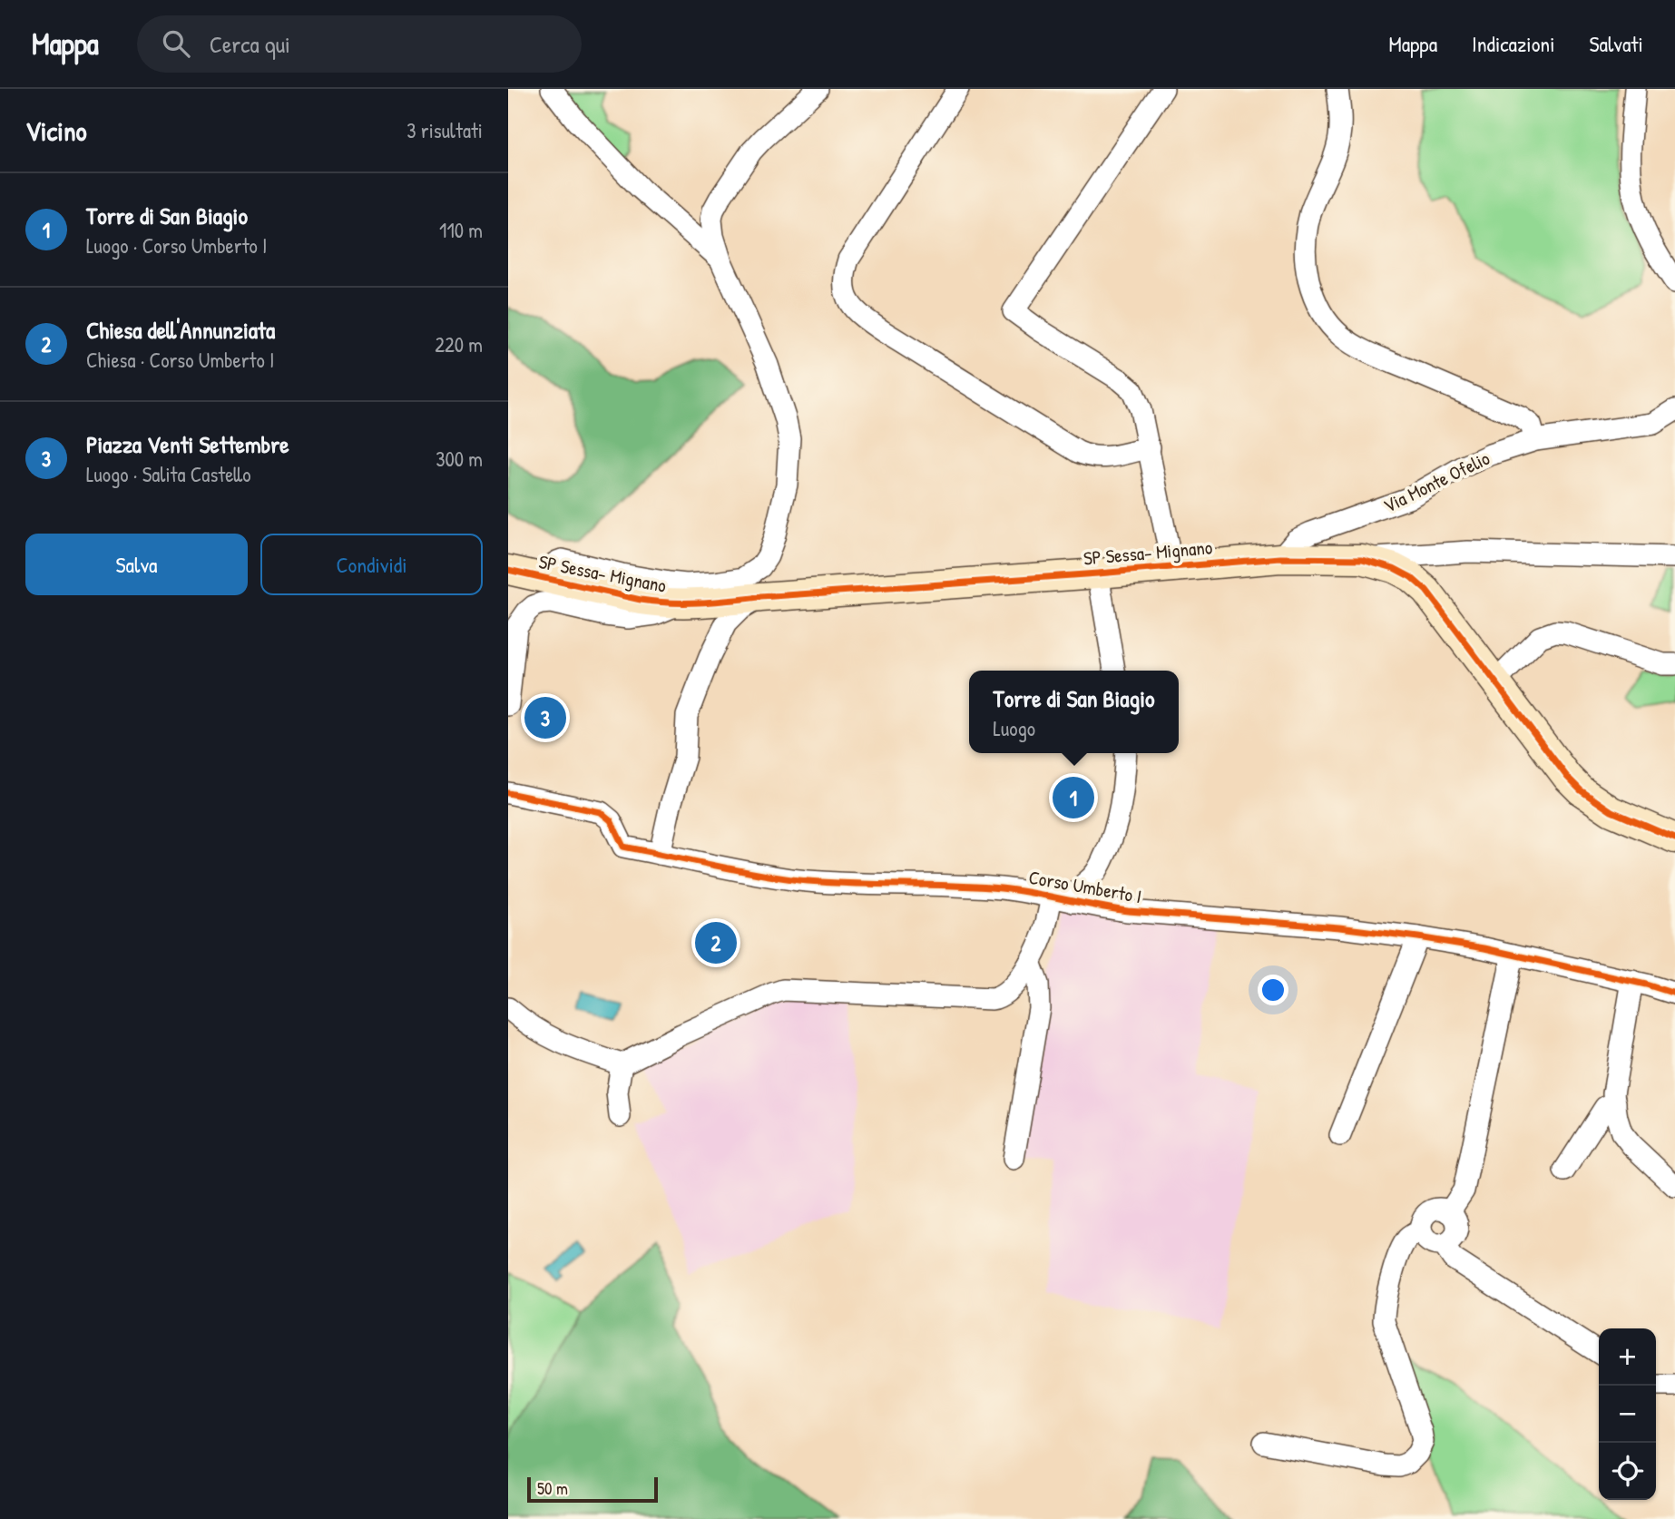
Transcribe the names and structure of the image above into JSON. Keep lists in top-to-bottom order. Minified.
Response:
{"streets":{"street":["Via Monte Ofelio","SP Sessa- Mignano","Corso Umberto I"]},"crossings":[["Via Monte Ofelio","SP Sessa- Mignano"]],"scale_bar":"50 m","page":{"header":"Mappa","search":"Cerca qui","nav":["Mappa","Indicazioni","Salvati"],"heading":["Vicino","3 risultati"],"list":[{"mark":"1","name":"Torre di San Biagio","note":"Luogo · Corso Umberto I","value":"110 m"},{"mark":"2","name":"Chiesa dell'Annunziata","note":"Chiesa · Corso Umberto I","value":"220 m"},{"mark":"3","name":"Piazza Venti Settembre","note":"Luogo · Salita Castello","value":"300 m"}],"buttons":["Salva","Condividi"],"popup":["Torre di San Biagio","Luogo"],"pins":["3","1","2"],"map_buttons":["+","−"],"scale":"50 m"}}
